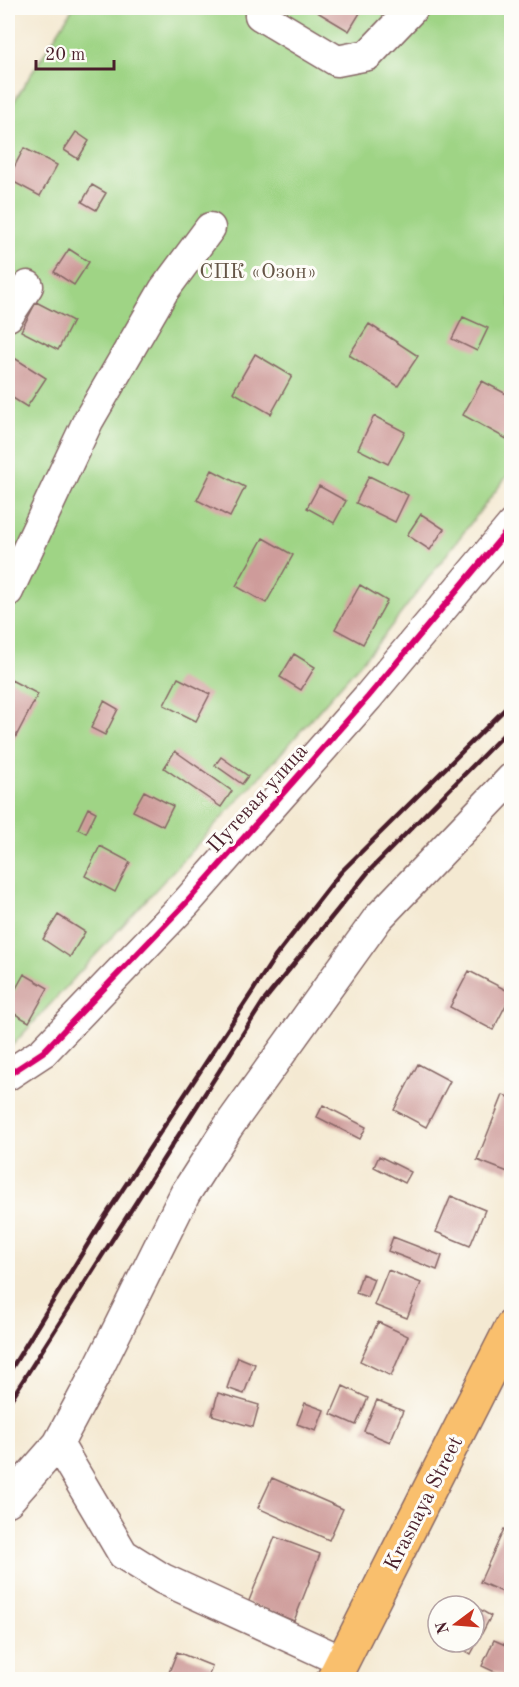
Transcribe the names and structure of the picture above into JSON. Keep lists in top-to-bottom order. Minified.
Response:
{"streets":{"main road":["Krasnaya Street"],"street":["Путевая улица"]},"parks":["СПК «Озон»"],"scale_bar":"20 m","north":"left"}
